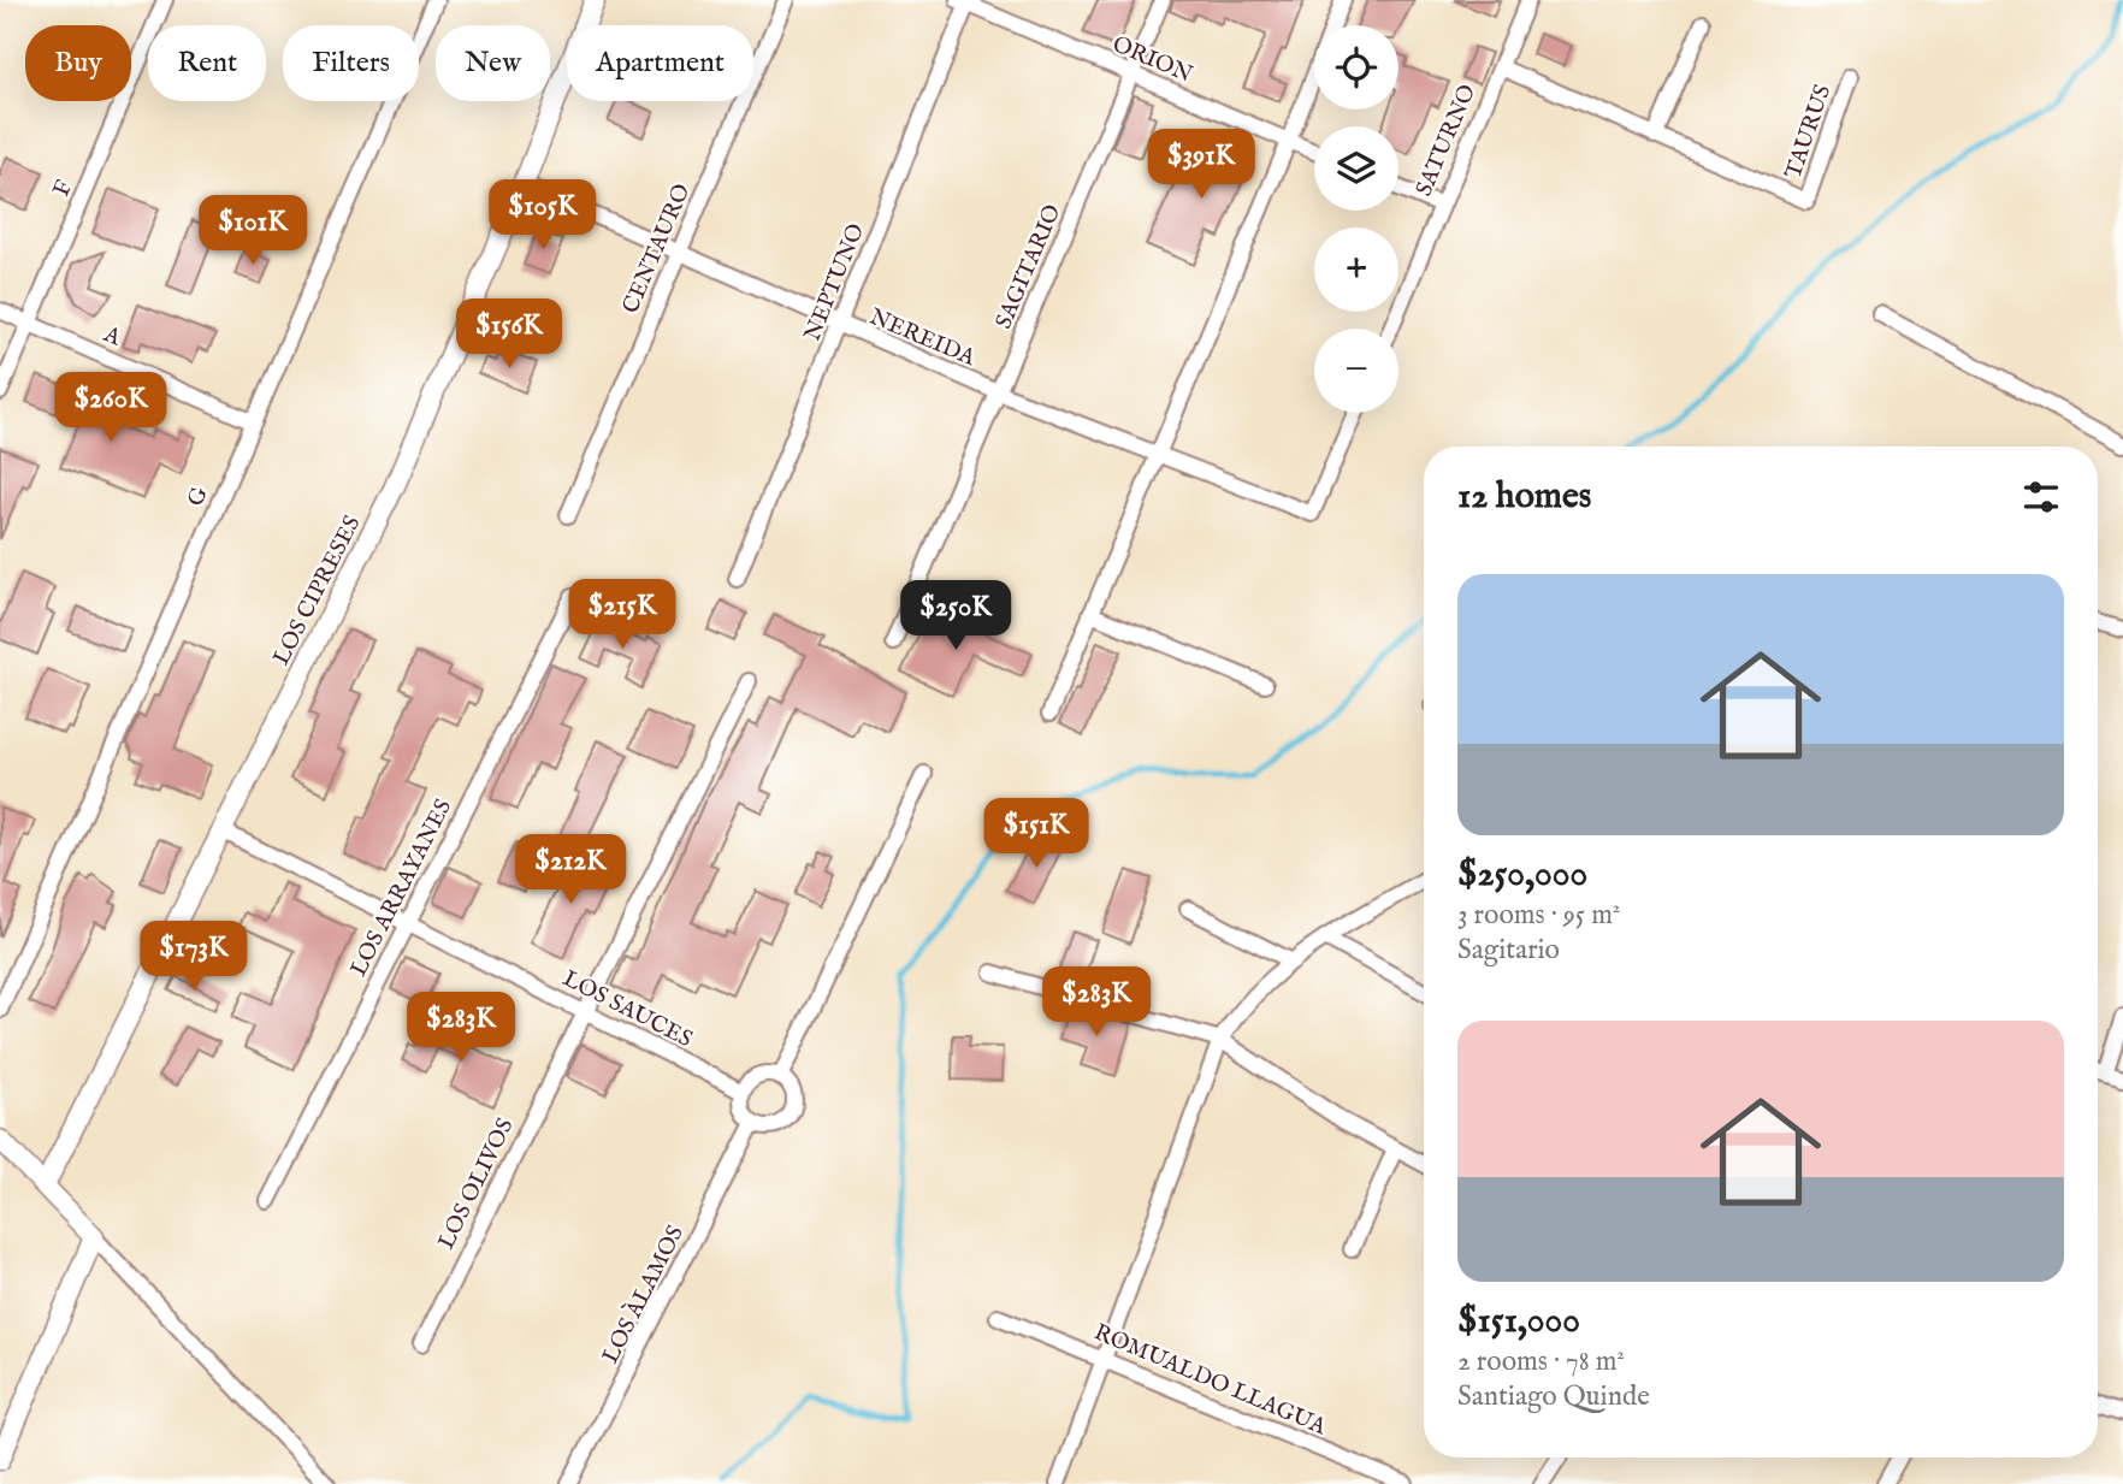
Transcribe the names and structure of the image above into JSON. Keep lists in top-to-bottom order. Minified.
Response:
{"streets":{"street":["ORION","TAURUS","SATURNO","F","CENTAURO","SAGITARIO","NEPTUNO","A","NEREIDA","G","LOS CIPRESES","LOS ARRAYANES","LOS SAUCES","LOS OLIVOS","LOS ÀLAMOS","ROMUALDO LLAGUA"]},"crossings":[["ORION","SAGITARIO"],["ORION","NEPTUNO"],["F","A"],["CENTAURO","NEREIDA"],["SAGITARIO","NEREIDA"],["NEPTUNO","NEREIDA"],["A","G"],["NEREIDA","LOS CIPRESES"],["LOS CIPRESES","LOS SAUCES"],["LOS ARRAYANES","LOS SAUCES"],["LOS SAUCES","LOS OLIVOS"],["LOS SAUCES","LOS ÀLAMOS"]],"page":{"map_buttons":["+","−"],"chip":["Buy","Rent","Filters","New","Apartment"],"price":["$391K","$105K","$101K","$156K","$260K","$215K","$250K","$151K","$212K","$173K","$283K","$283K"],"heading":"12 homes","list":[{"name":"$250,000","note":"3 rooms · 95 m² · Sagitario"},{"name":"$151,000","note":"2 rooms · 78 m² · Santiago Quinde"}]}}
